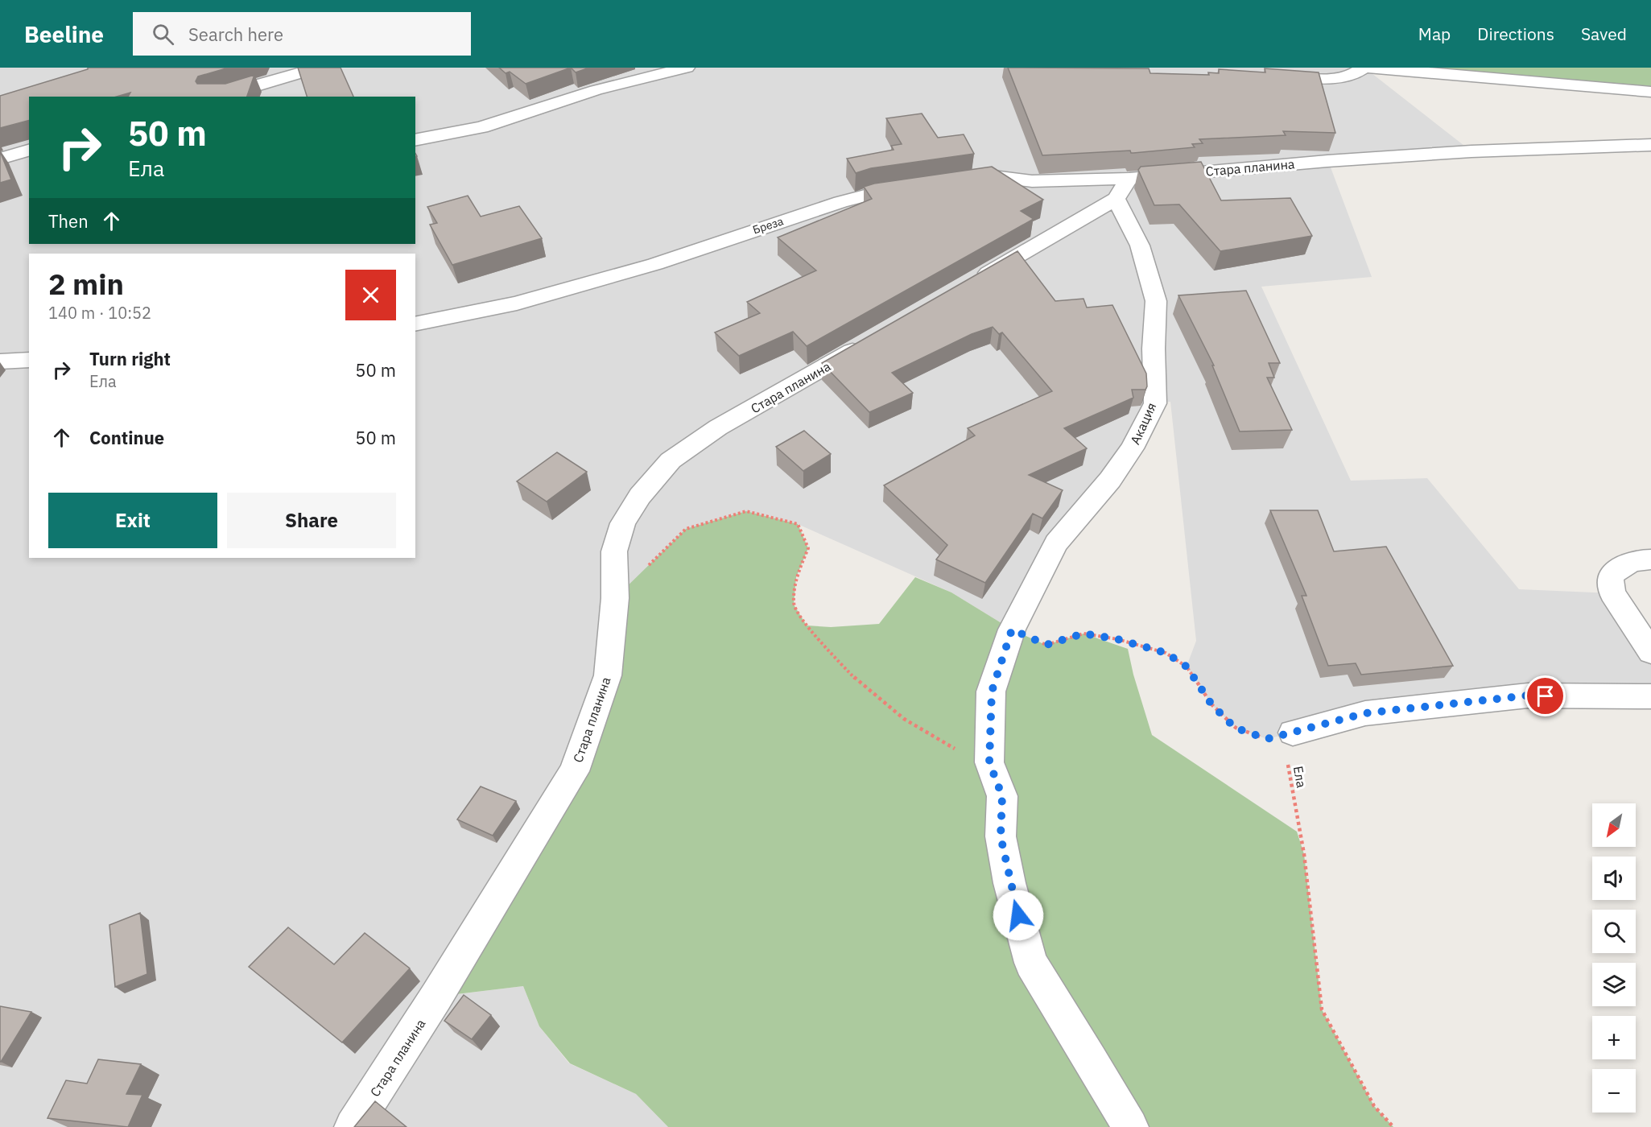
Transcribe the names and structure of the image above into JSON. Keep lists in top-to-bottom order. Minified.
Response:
{"streets":{"street":["Стара планина","Бреза","Акация"],"path":["Ела"]},"north":"bottom left","page":{"header":"Beeline","search":"Search here","nav":["Map","Directions","Saved"],"turn":["50 m","Ела"],"then":"Then","heading":["2 min","140 m · 10:52"],"list":[{"name":"Turn right","note":"Ела","value":"50 m"},{"name":"Continue","value":"50 m"}],"buttons":["Exit","Share"],"map_buttons":["+","−"]}}
